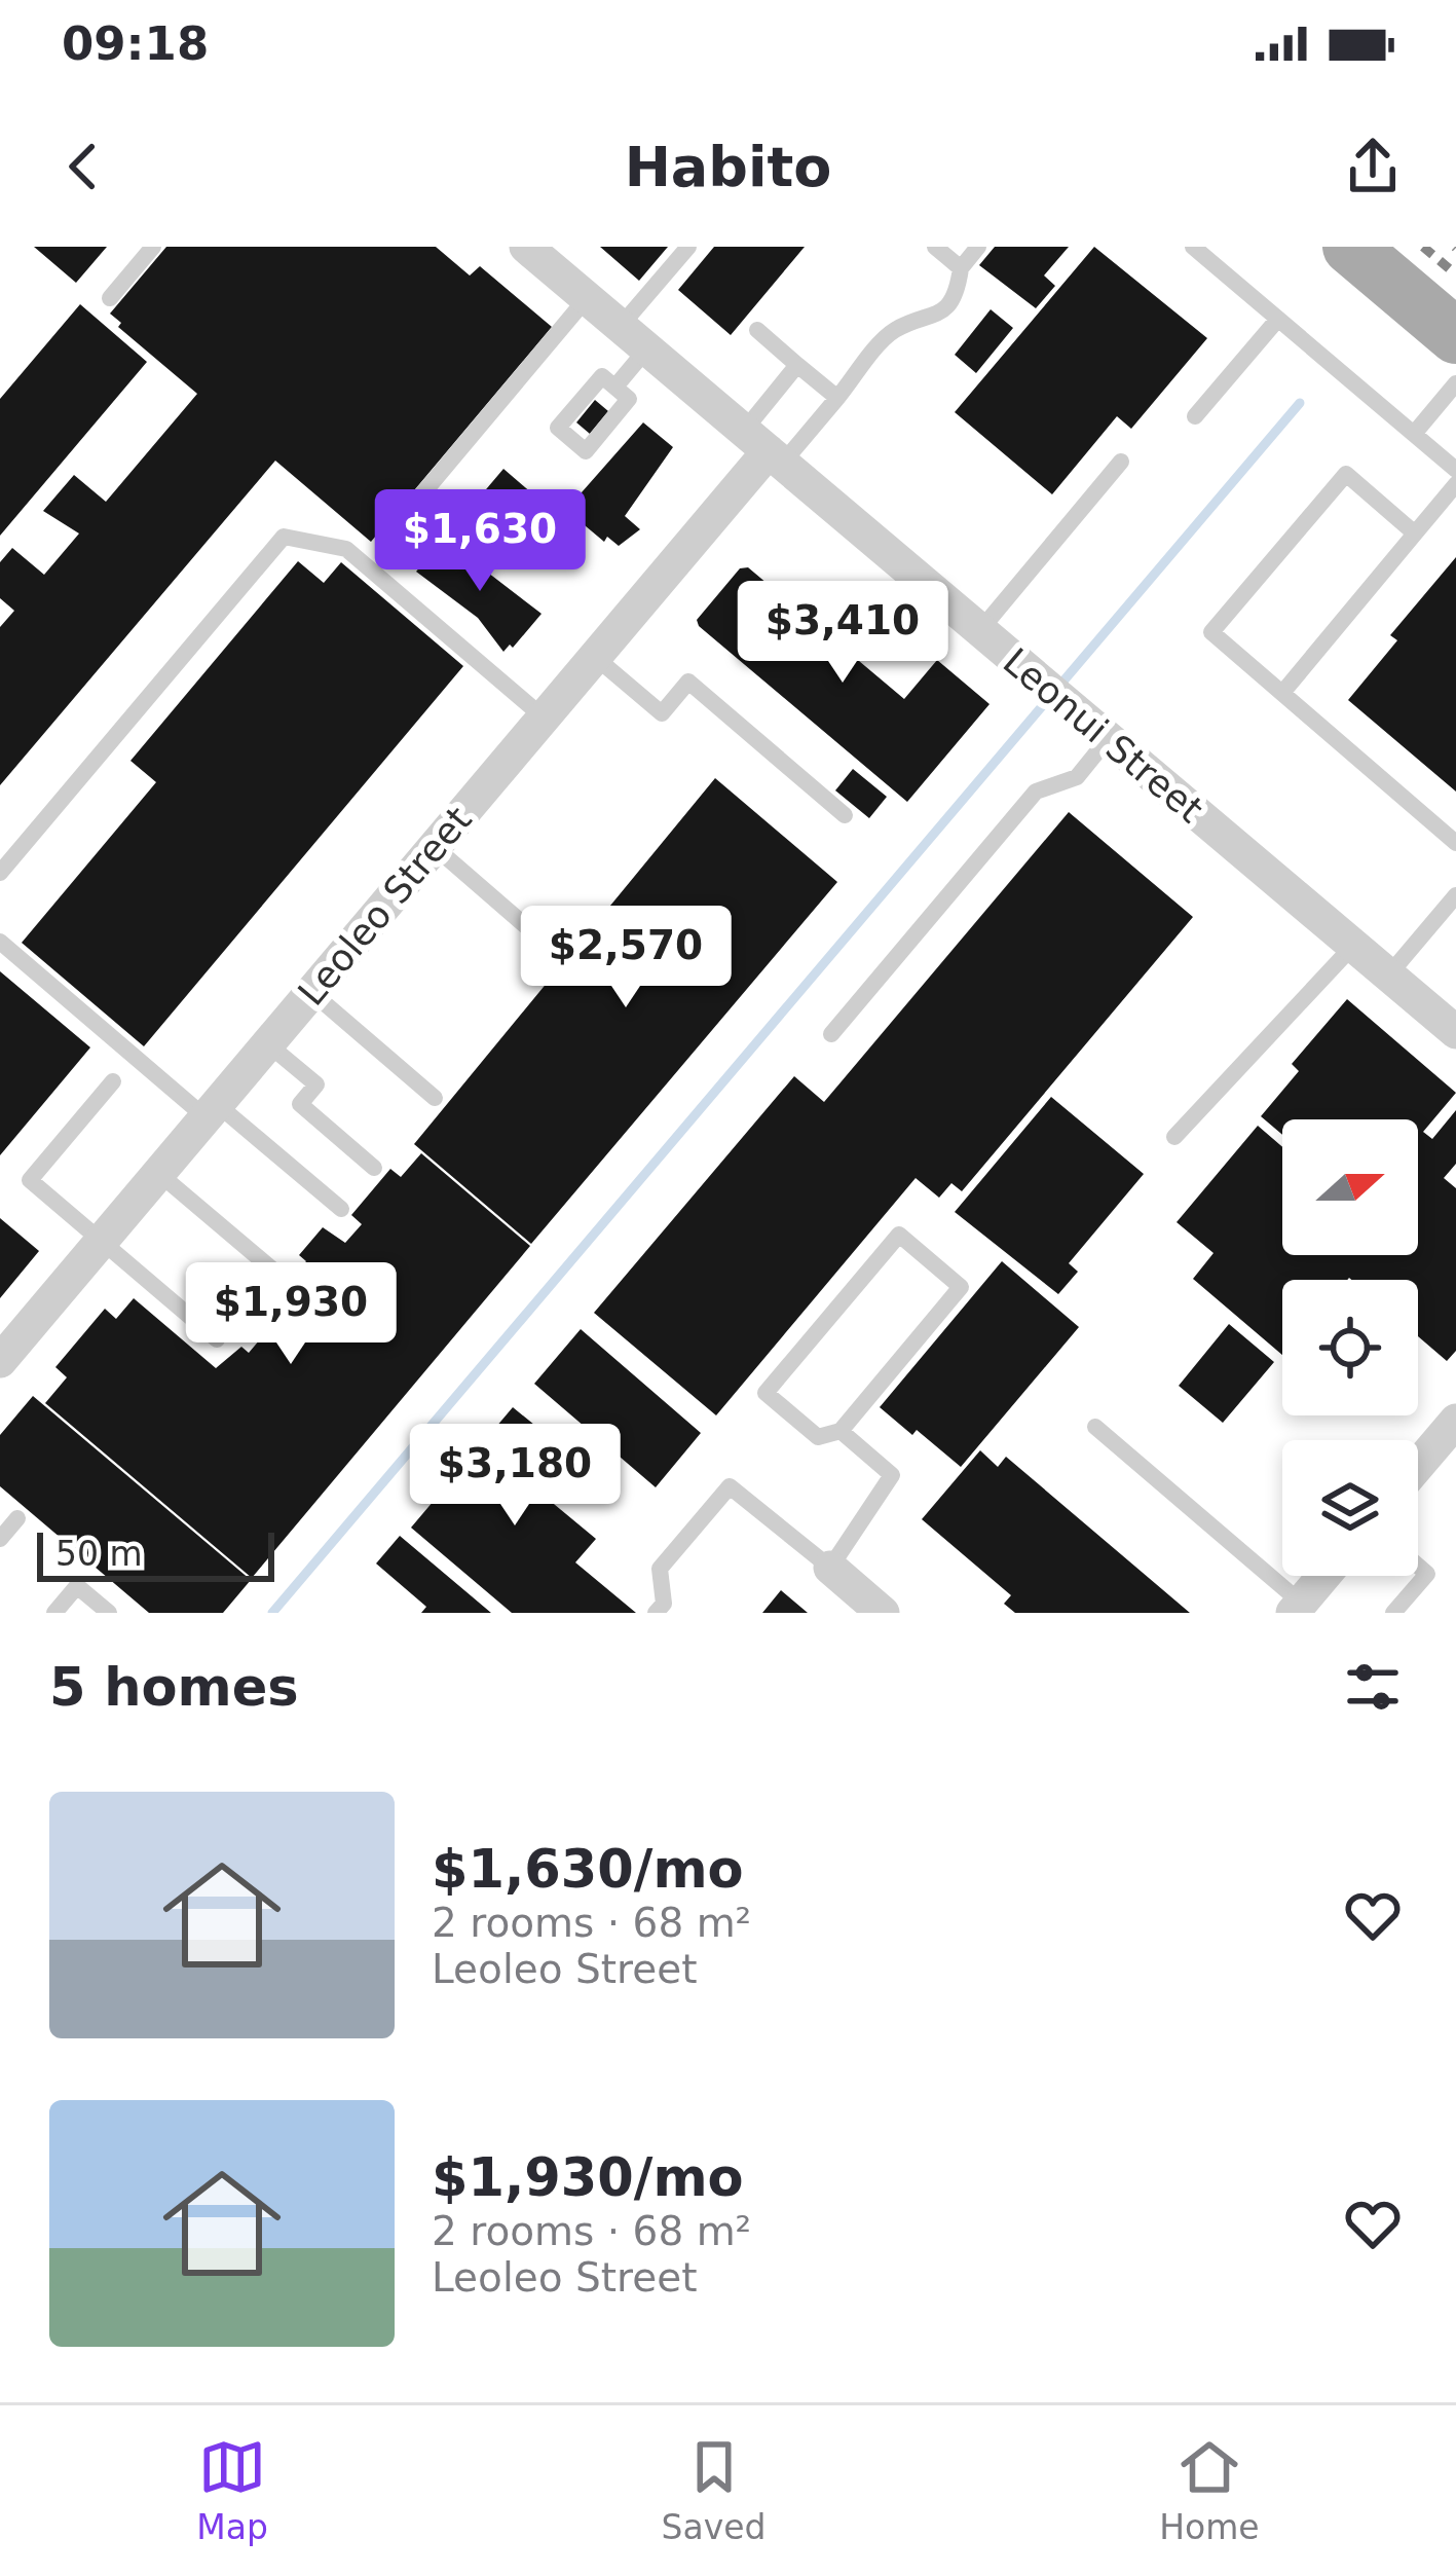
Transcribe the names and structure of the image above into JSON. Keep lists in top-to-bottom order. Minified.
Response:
{"streets":{"street":["Leonui Street","Leoleo Street"]},"crossings":[["Leonui Street","Leoleo Street"]],"scale_bar":"50 m","north":"right","page":{"status":"09:18","header":"Habito","price":["$1,630","$3,410","$2,570","$1,930","$3,180"],"scale":"50 m","heading":"5 homes","list":[{"name":"$1,630/mo","note":"2 rooms · 68 m² · Leoleo Street"},{"name":"$1,930/mo","note":"2 rooms · 68 m² · Leoleo Street"}],"tabs":["Map","Saved","Home"]}}
